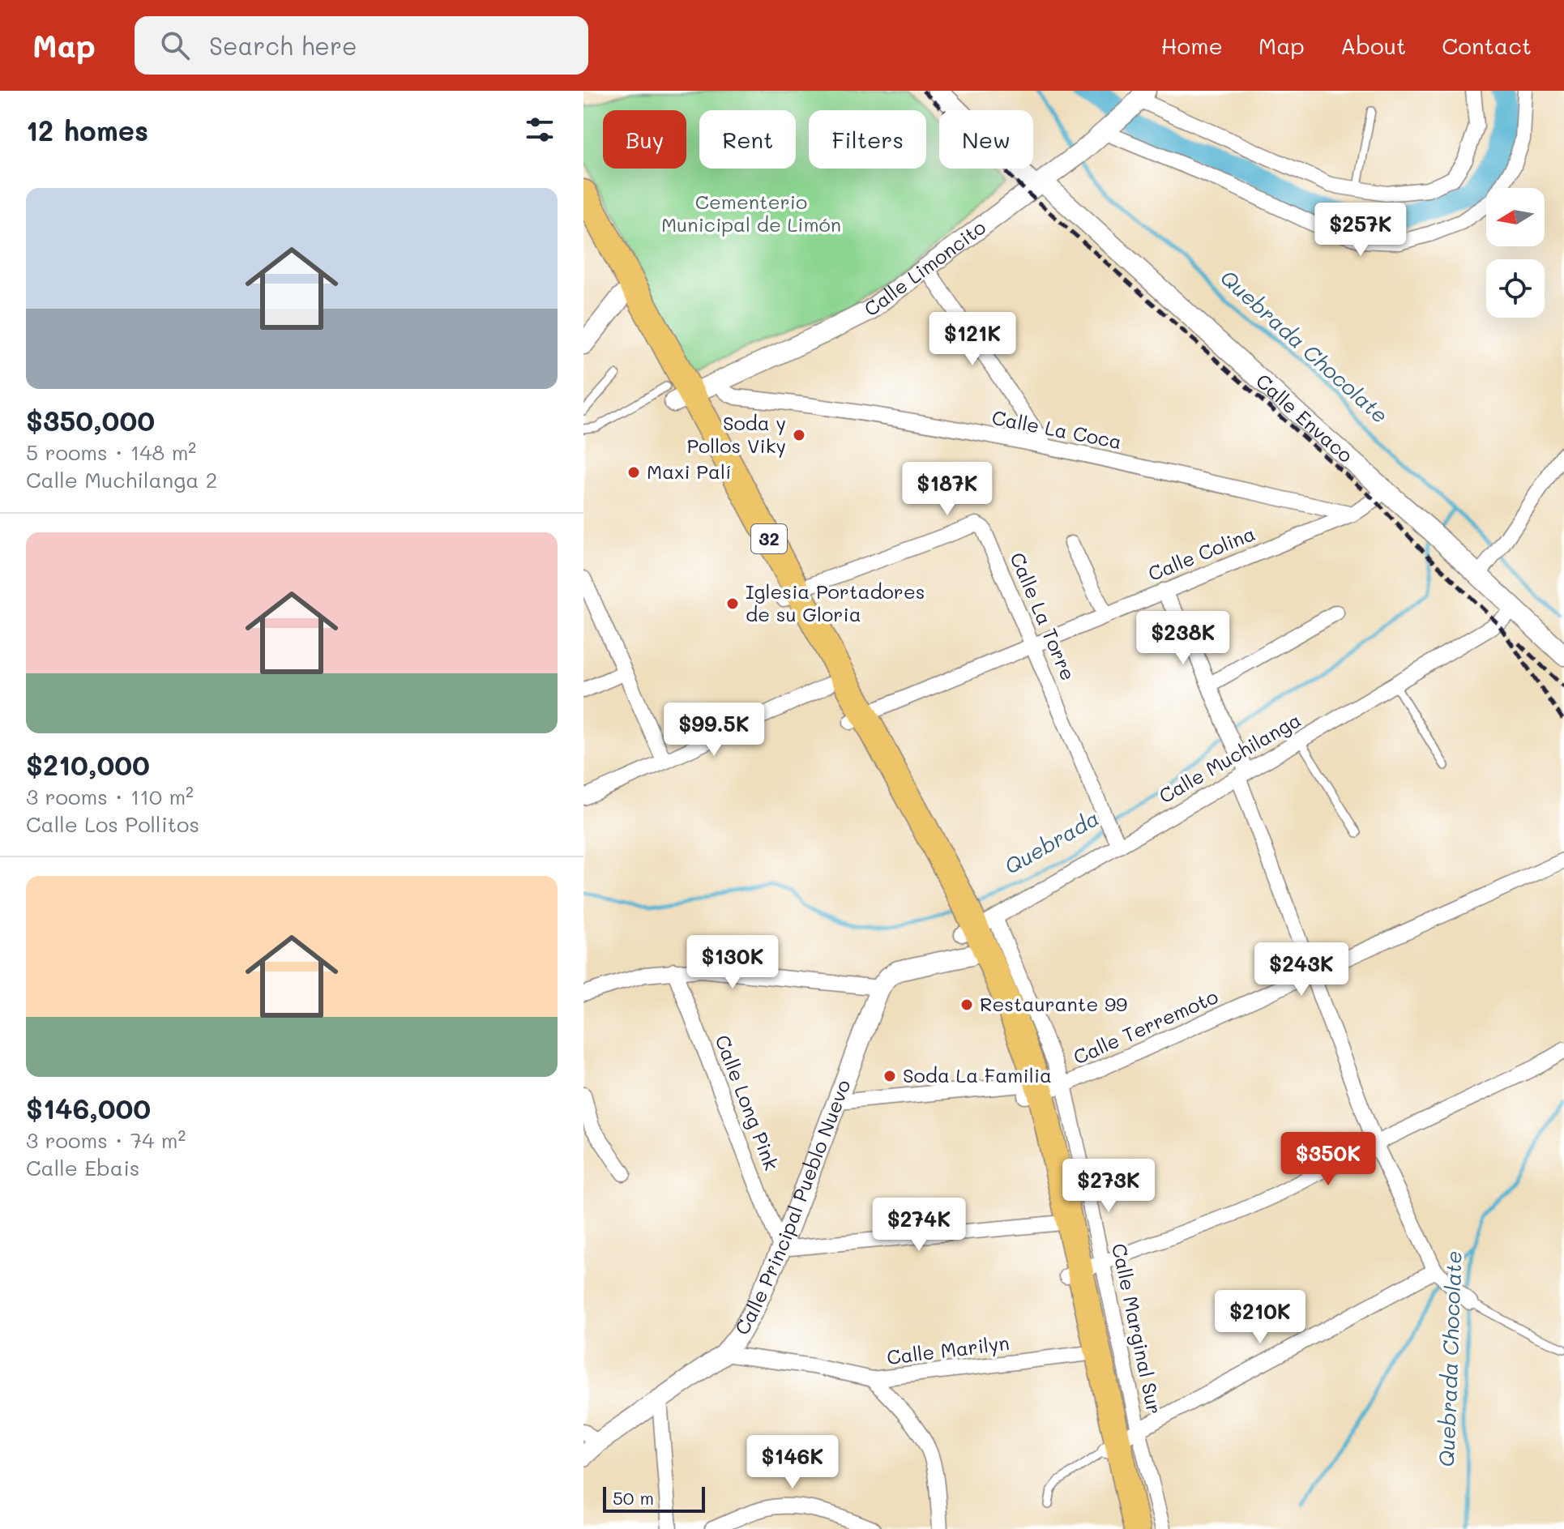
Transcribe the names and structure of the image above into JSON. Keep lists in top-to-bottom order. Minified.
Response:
{"streets":{"highway":["32"],"street":["Calle Limoncito","Calle Envaco","Calle La Coca","Calle Colina","Calle La Torre","Calle Muchilanga","Calle Terremoto","Calle Long Pink","Calle Principal Pueblo Nuevo","Calle Marginal Sur","Calle Marilyn"]},"crossings":[["Calle Limoncito","Calle Envaco"],["Calle Limoncito","Calle La Coca"],["Calle Limoncito","32"],["Calle Envaco","Calle Muchilanga"],["Calle La Coca","Calle Colina"],["32","Calle Colina"],["32","Calle La Torre"],["32","Calle Muchilanga"],["32","Calle Terremoto"],["32","Calle Marginal Sur"],["32","Calle Marilyn"],["Calle Colina","Calle La Torre"],["Calle La Torre","Calle Muchilanga"],["Calle Terremoto","Calle Principal Pueblo Nuevo"],["Calle Long Pink","Calle Principal Pueblo Nuevo"]],"water":["Quebrada Chocolate","Quebrada"],"parks":["Cementerio Municipal de Limón"],"places":["Soda y Pollos Viky","Maxi Palí","Iglesia Portadores de su Gloria","Restaurante 99","Soda La Familia"],"scale_bar":"50 m","north":"left","page":{"header":"Map","search":"Search here","nav":["Home","Map","About","Contact"],"heading":"12 homes","chip":["Buy","Rent","Filters","New"],"list":[{"name":"$350,000","note":"5 rooms · 148 m² · Calle Muchilanga 2"},{"name":"$210,000","note":"3 rooms · 110 m² · Calle Los Pollitos"},{"name":"$146,000","note":"3 rooms · 74 m² · Calle Ebais"}],"price":["$257K","$121K","$187K","$238K","$99.5K","$130K","$243K","$350K","$273K","$274K","$210K","$146K"],"scale":"50 m"}}
